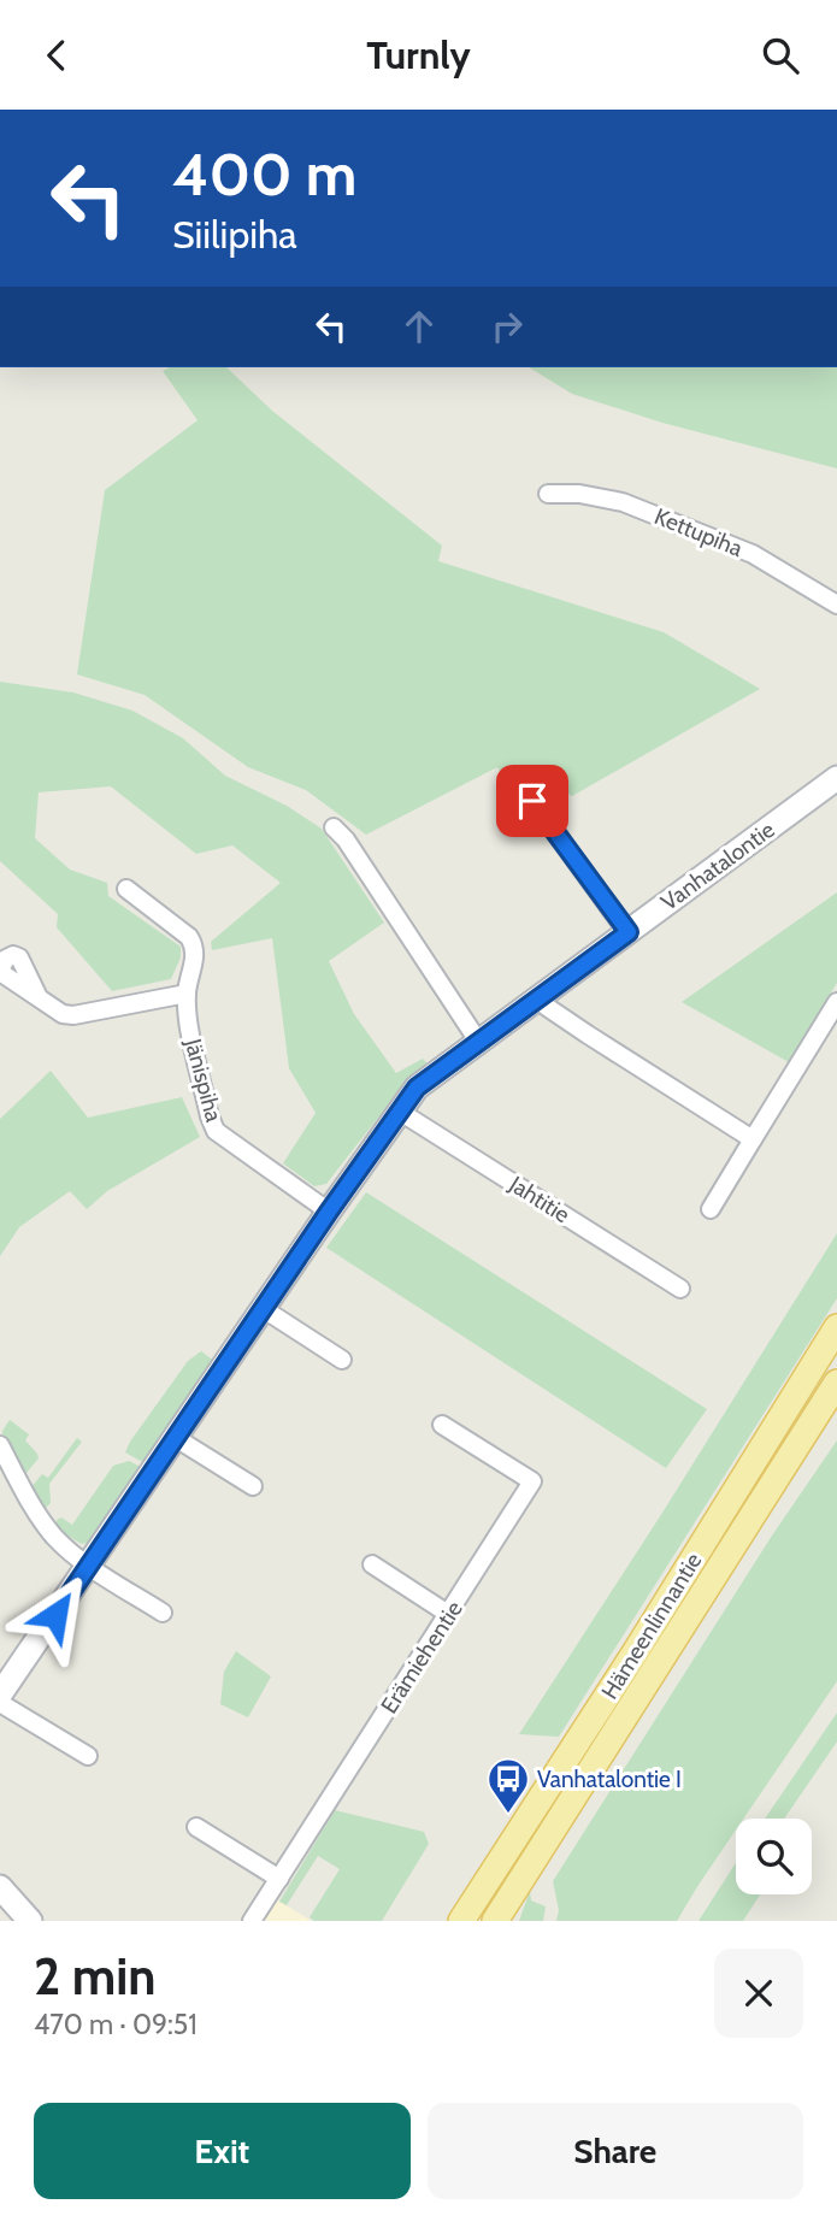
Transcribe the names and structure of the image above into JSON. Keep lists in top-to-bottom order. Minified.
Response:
{"streets":{"main road":["Hämeenlinnantie"],"street":["Kettupiha","Vanhatalontie","Jänispiha","Jahtitie","Erämiehentie"]},"crossings":[["Vanhatalontie","Jänispiha"],["Vanhatalontie","Jahtitie"]],"places":{"bus stop":["Vanhatalontie I"]},"page":{"header":"Turnly","turn":["400 m","Siilipiha"],"heading":["2 min","470 m · 09:51"],"buttons":["Exit","Share"]}}
